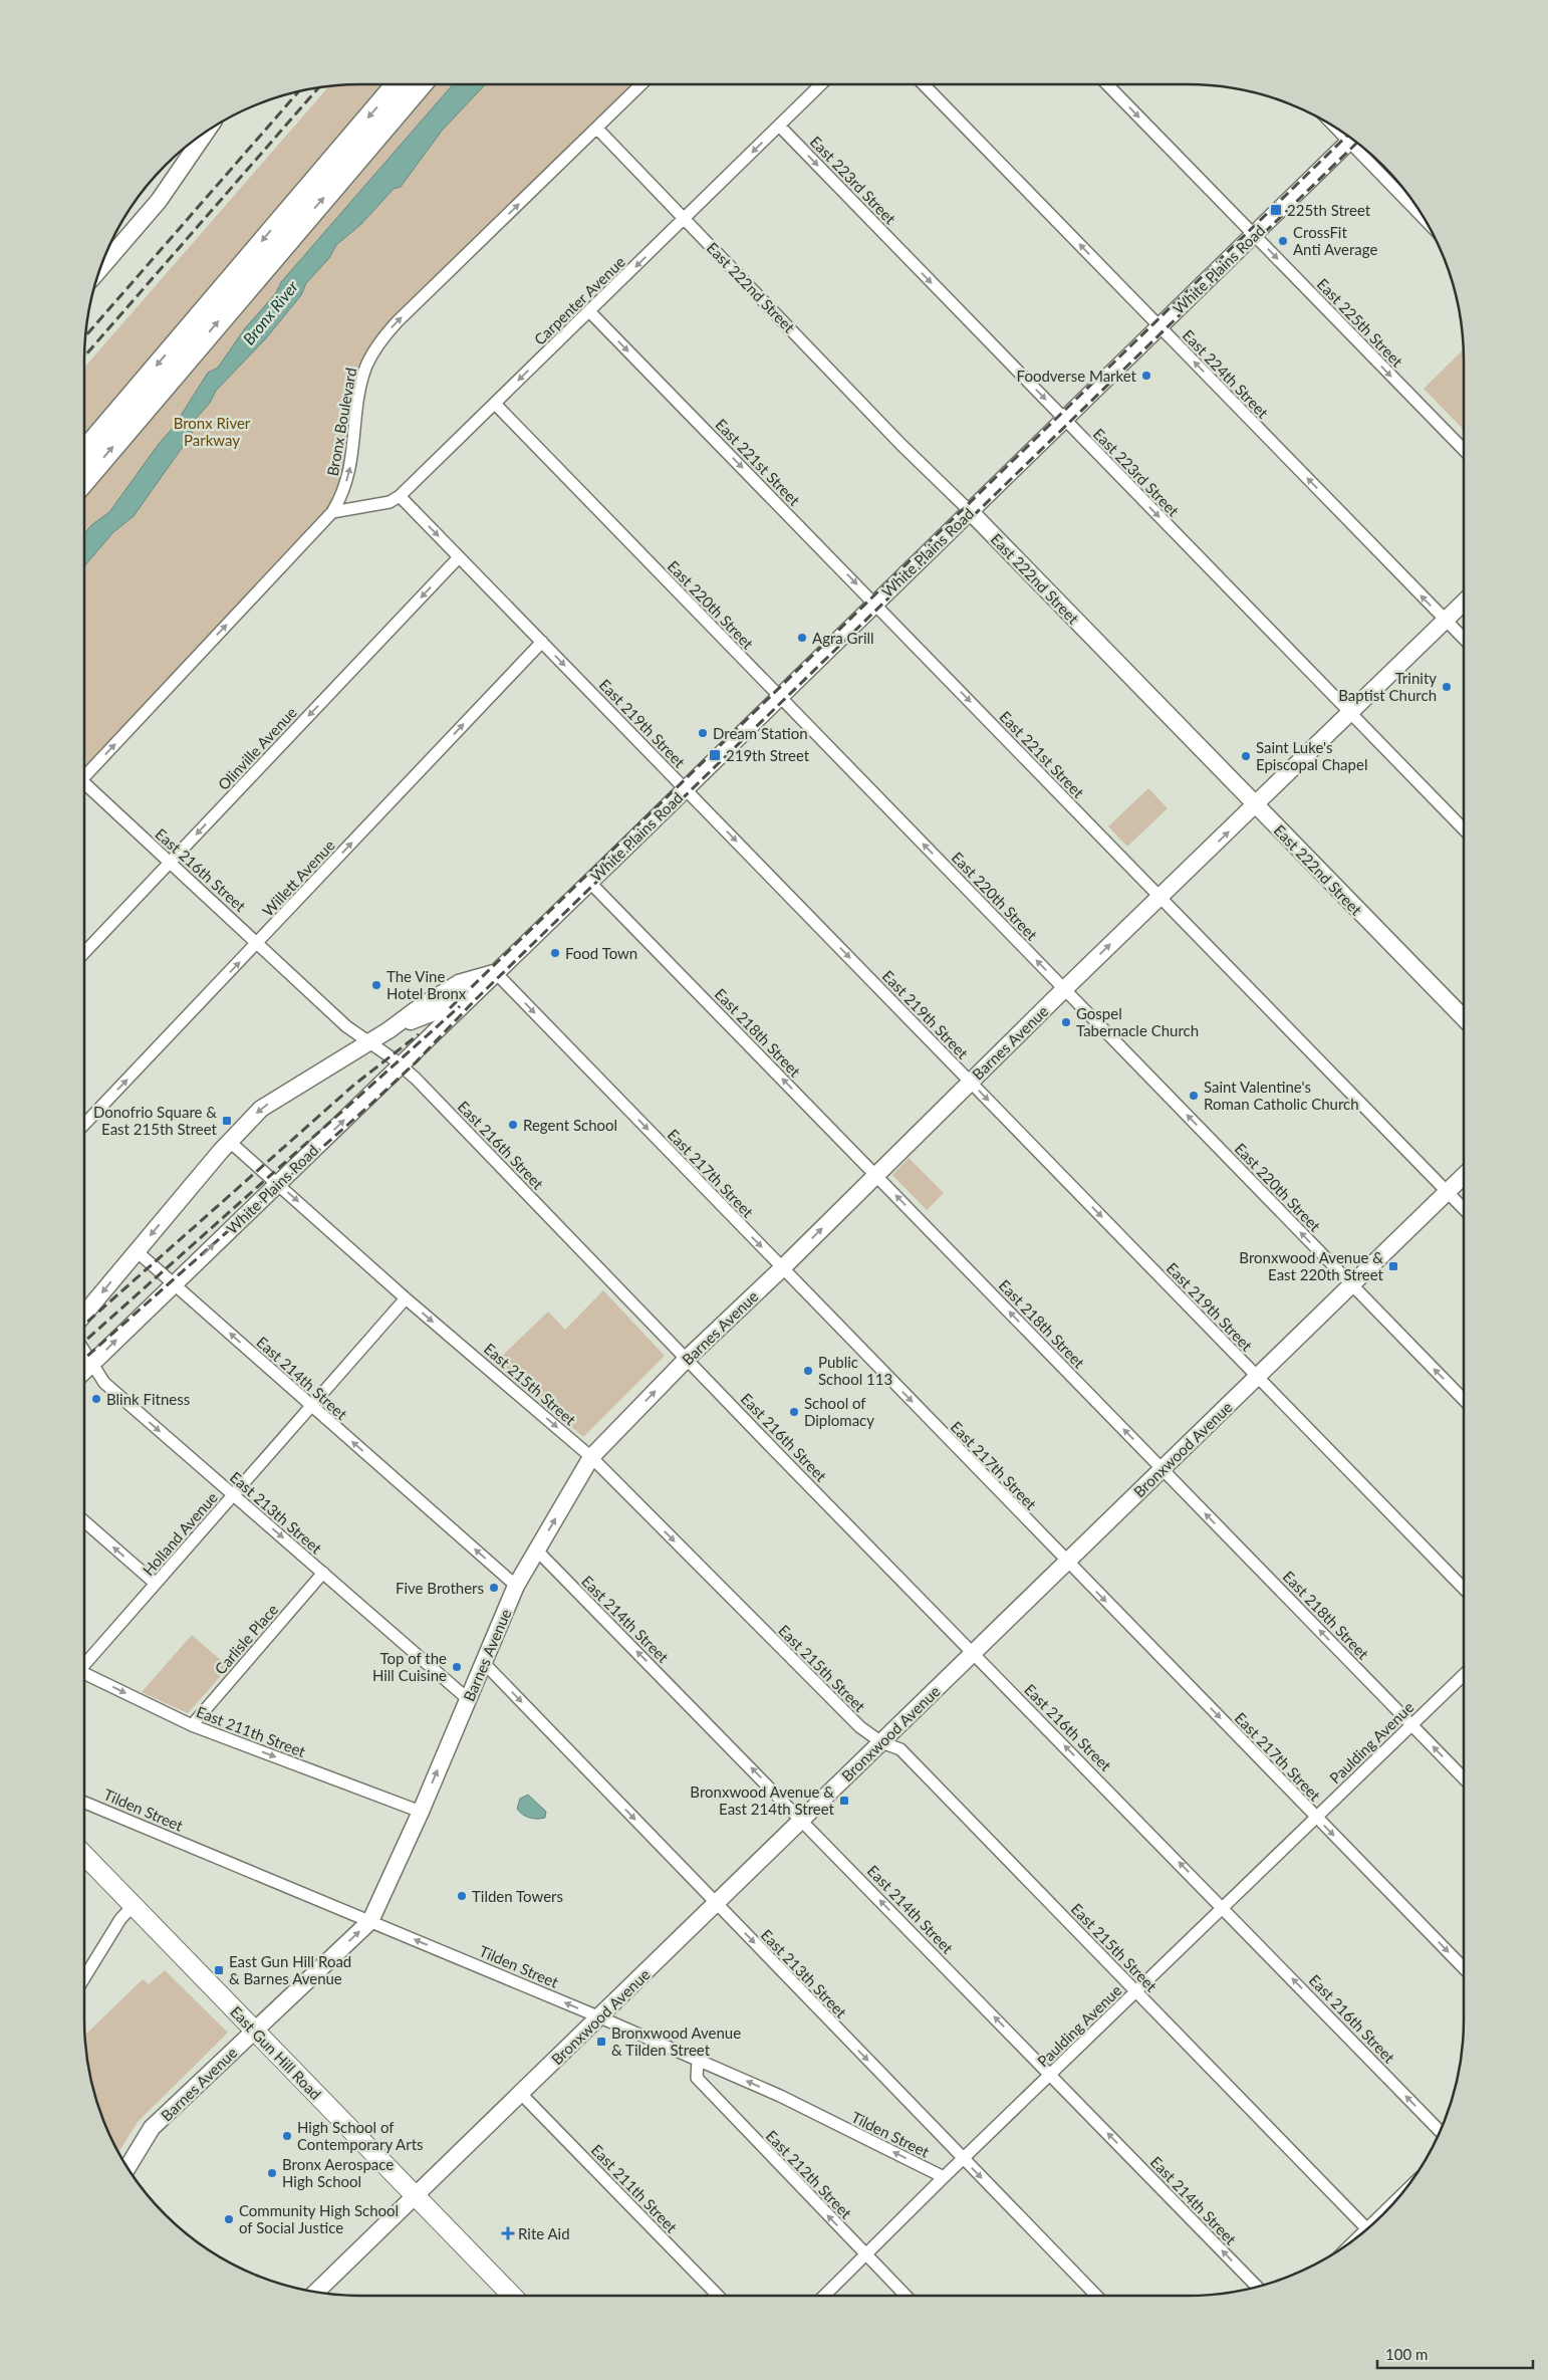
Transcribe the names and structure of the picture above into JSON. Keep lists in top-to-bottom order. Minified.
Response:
{"streets":{"main road":["East Gun Hill Road"],"street":["East 223rd Street","White Plains Road","East 222nd Street","Carpenter Avenue","East 225th Street","East 224th Street","Bronx Boulevard","East 221st Street","East 220th Street","East 219th Street","Olinville Avenue","East 216th Street","Willett Avenue","East 218th Street","Barnes Avenue","East 217th Street","East 214th Street","East 215th Street","Bronxwood Avenue","East 213th Street","Holland Avenue","Carlisle Place","East 211th Street","Paulding Avenue","Tilden Street","East 212th Street"]},"crossings":[["East 223rd Street","White Plains Road"],["East 223rd Street","Carpenter Avenue"],["East 223rd Street","Barnes Avenue"],["White Plains Road","East 222nd Street"],["White Plains Road","East 225th Street"],["White Plains Road","East 224th Street"],["White Plains Road","East 221st Street"],["White Plains Road","East 220th Street"],["White Plains Road","East 219th Street"],["White Plains Road","East 216th Street"],["White Plains Road","East 218th Street"],["White Plains Road","East 217th Street"],["White Plains Road","East 214th Street"],["White Plains Road","East 215th Street"],["White Plains Road","East 213th Street"],["East 222nd Street","Carpenter Avenue"],["East 222nd Street","Bronx Boulevard"],["East 222nd Street","Barnes Avenue"],["Carpenter Avenue","Bronx Boulevard"],["Carpenter Avenue","East 221st Street"],["Carpenter Avenue","East 220th Street"],["Carpenter Avenue","East 219th Street"],["East 224th Street","Barnes Avenue"],["East 221st Street","Barnes Avenue"],["East 221st Street","Bronxwood Avenue"],["East 220th Street","Barnes Avenue"],["East 220th Street","Bronxwood Avenue"],["East 219th Street","Olinville Avenue"],["East 219th Street","Willett Avenue"],["East 219th Street","Barnes Avenue"],["East 219th Street","Bronxwood Avenue"],["Olinville Avenue","East 216th Street"],["East 216th Street","Willett Avenue"],["East 216th Street","Barnes Avenue"],["East 216th Street","Bronxwood Avenue"],["East 216th Street","Paulding Avenue"],["East 218th Street","Barnes Avenue"],["East 218th Street","Bronxwood Avenue"],["East 218th Street","Paulding Avenue"],["Barnes Avenue","East 217th Street"],["Barnes Avenue","East 214th Street"],["Barnes Avenue","East 215th Street"],["Barnes Avenue","East 213th Street"],["Barnes Avenue","East 211th Street"],["Barnes Avenue","Tilden Street"],["Barnes Avenue","East Gun Hill Road"],["East 217th Street","Bronxwood Avenue"],["East 217th Street","Paulding Avenue"],["East 214th Street","Bronxwood Avenue"],["East 214th Street","Holland Avenue"],["East 214th Street","Paulding Avenue"],["East 215th Street","Bronxwood Avenue"],["East 215th Street","Holland Avenue"],["East 215th Street","Paulding Avenue"],["Bronxwood Avenue","East 213th Street"],["Bronxwood Avenue","East 211th Street"],["Bronxwood Avenue","Tilden Street"],["Bronxwood Avenue","East Gun Hill Road"],["East 213th Street","Holland Avenue"],["East 213th Street","Carlisle Place"],["East 213th Street","Paulding Avenue"],["Carlisle Place","East 211th Street"],["Paulding Avenue","Tilden Street"],["Paulding Avenue","East 212th Street"],["Tilden Street","East 212th Street"]],"one_way":["East 223rd Street","Carpenter Avenue","East 225th Street","East 224th Street","Bronx Boulevard","East 221st Street","East 220th Street","East 219th Street","Olinville Avenue","East 216th Street","Willett Avenue","East 218th Street","Barnes Avenue","East 217th Street","East 214th Street","East 215th Street","East 213th Street","East 211th Street","Tilden Street","East 212th Street"],"water":["Bronx River"],"parks":["Bronx River Parkway"],"places":{"transit":["225th Street","219th Street","Donofrio Square & East 215th Street","Bronxwood Avenue & East 220th Street","Bronxwood Avenue & East 214th Street","East Gun Hill Road & Barnes Avenue","Bronxwood Avenue & Tilden Street"],"other":["CrossFit Anti Average","Foodverse Market","Agra Grill","Trinity Baptist Church","Dream Station","Saint Luke's Episcopal Chapel","Food Town","The Vine Hotel Bronx","Gospel Tabernacle Church","Saint Valentine's Roman Catholic Church","Regent School","Public School 113","Blink Fitness","School of Diplomacy","Five Brothers","Top of the Hill Cuisine","Tilden Towers","High School of Contemporary Arts","Bronx Aerospace High School","Community High School of Social Justice"],"health":["Rite Aid"]},"scale_bar":"100 m"}
